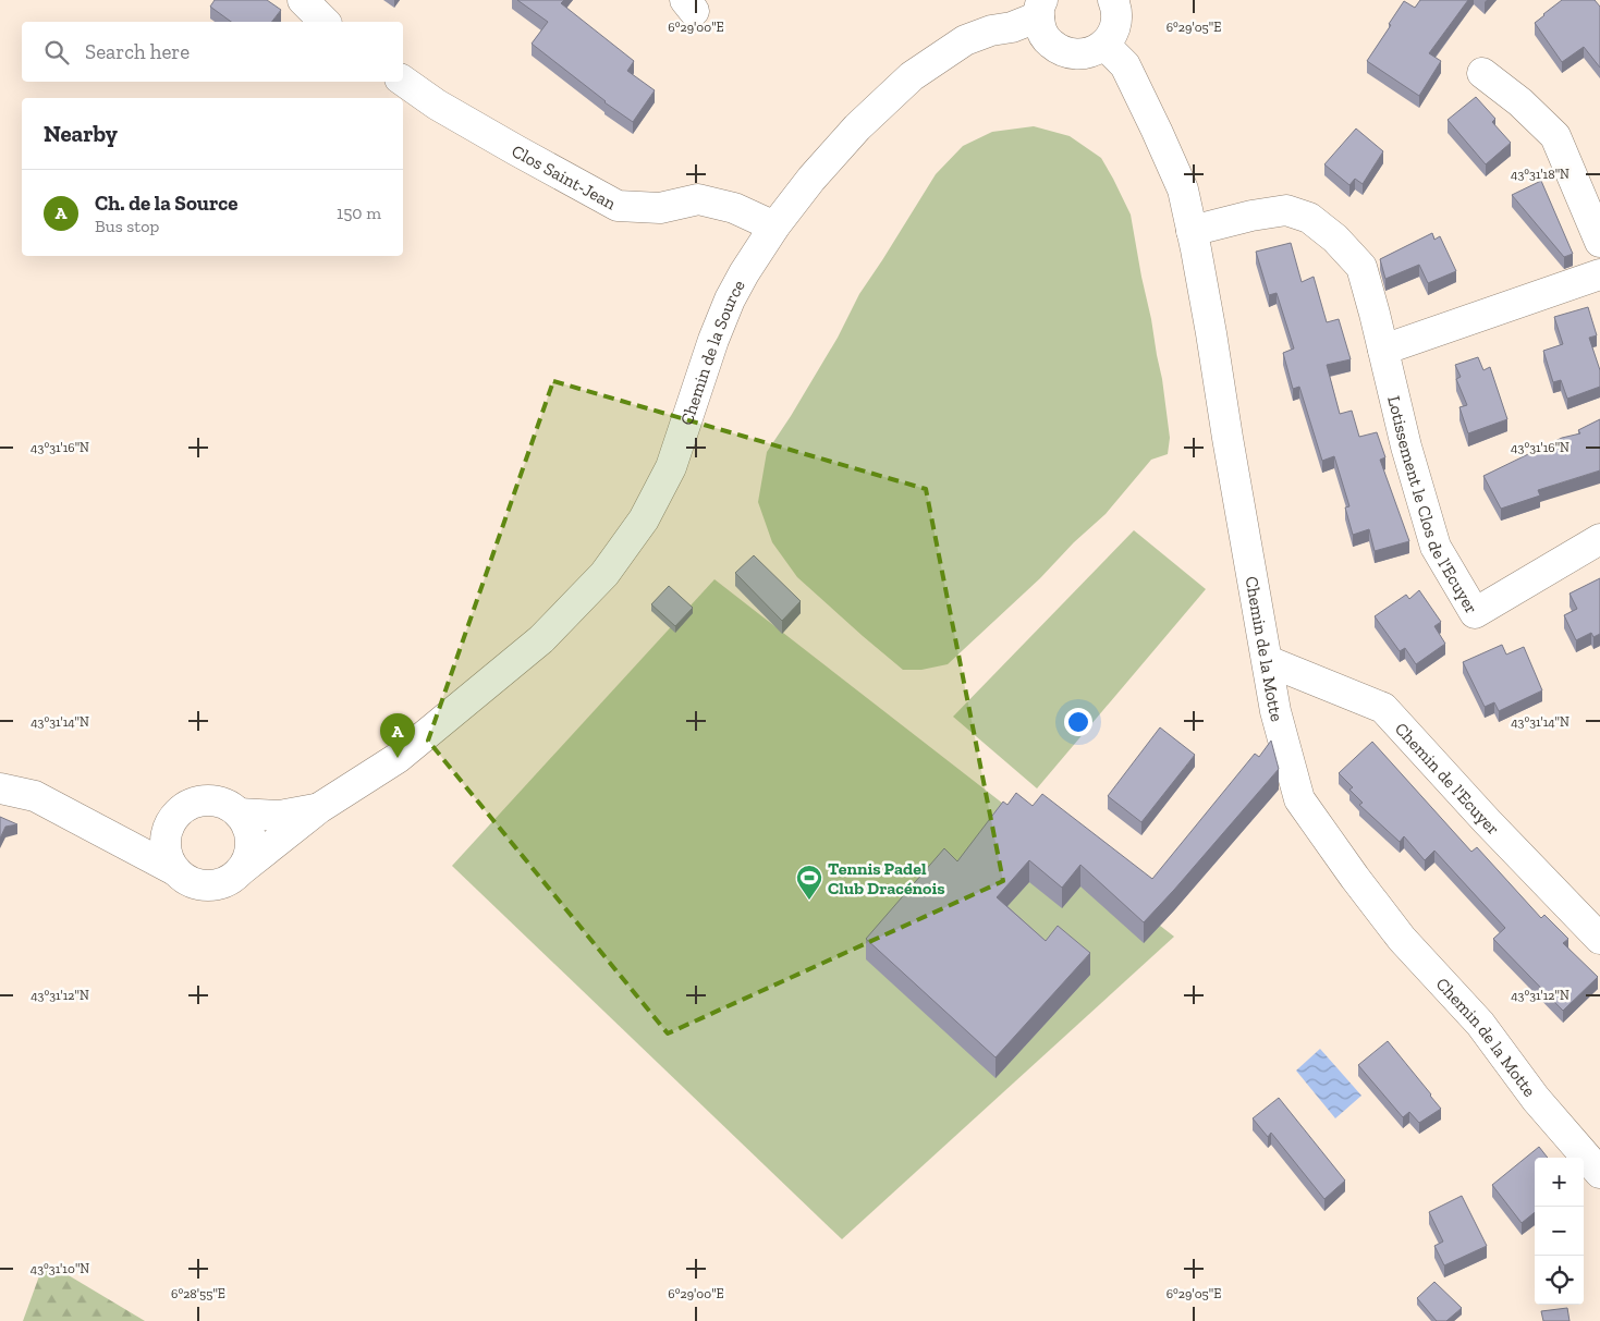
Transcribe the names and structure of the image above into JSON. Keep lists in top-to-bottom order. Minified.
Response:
{"streets":{"street":["Clos Saint-Jean","Chemin de la Source","Lotissement le Clos de l'Ecuyer","Chemin de la Motte","Chemin de l'Ecuyer"]},"crossings":[["Clos Saint-Jean","Chemin de la Source"],["Lotissement le Clos de l'Ecuyer","Chemin de la Motte"],["Chemin de la Motte","Chemin de l'Ecuyer"]],"places":{"sports":["Tennis Padel Club Dracénois"]},"page":{"search":"Search here","heading":"Nearby","list":[{"mark":"A","name":"Ch. de la Source","note":"Bus stop","value":"150 m"}],"pins":"A","map_buttons":["+","−"]},"coordinates":["6°29'00\"E","6°29'05\"E","43°31'18\"N","43°31'16\"N","43°31'14\"N","43°31'12\"N","43°31'10\"N","6°28'55\"E"]}
